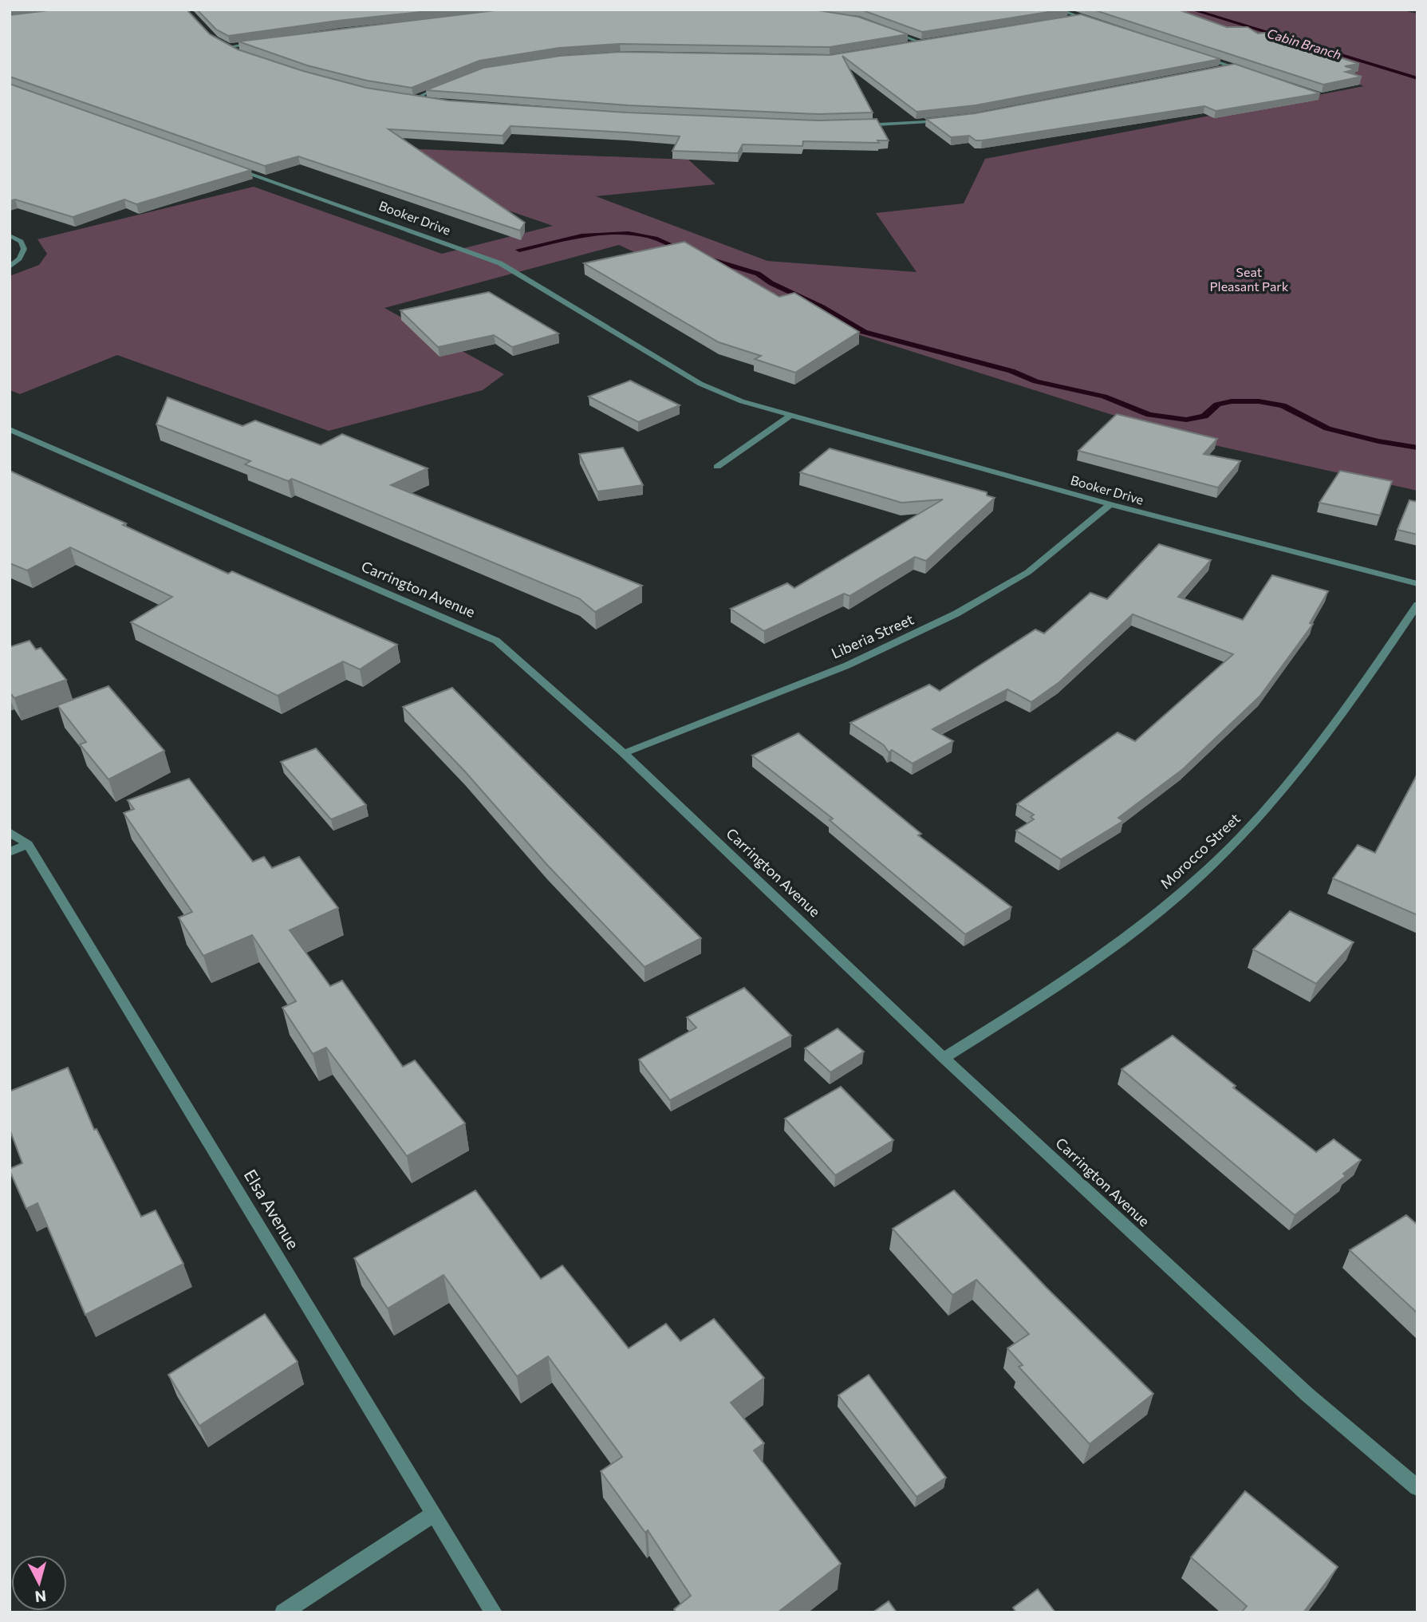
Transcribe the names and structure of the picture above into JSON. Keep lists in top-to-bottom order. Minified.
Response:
{"streets":{"street":["Booker Drive","Carrington Avenue","Liberia Street","Morocco Street","Elsa Avenue"]},"crossings":[["Booker Drive","Liberia Street"],["Carrington Avenue","Liberia Street"],["Carrington Avenue","Morocco Street"]],"water":["Cabin Branch"],"parks":["Seat Pleasant Park"],"north":"bottom"}
